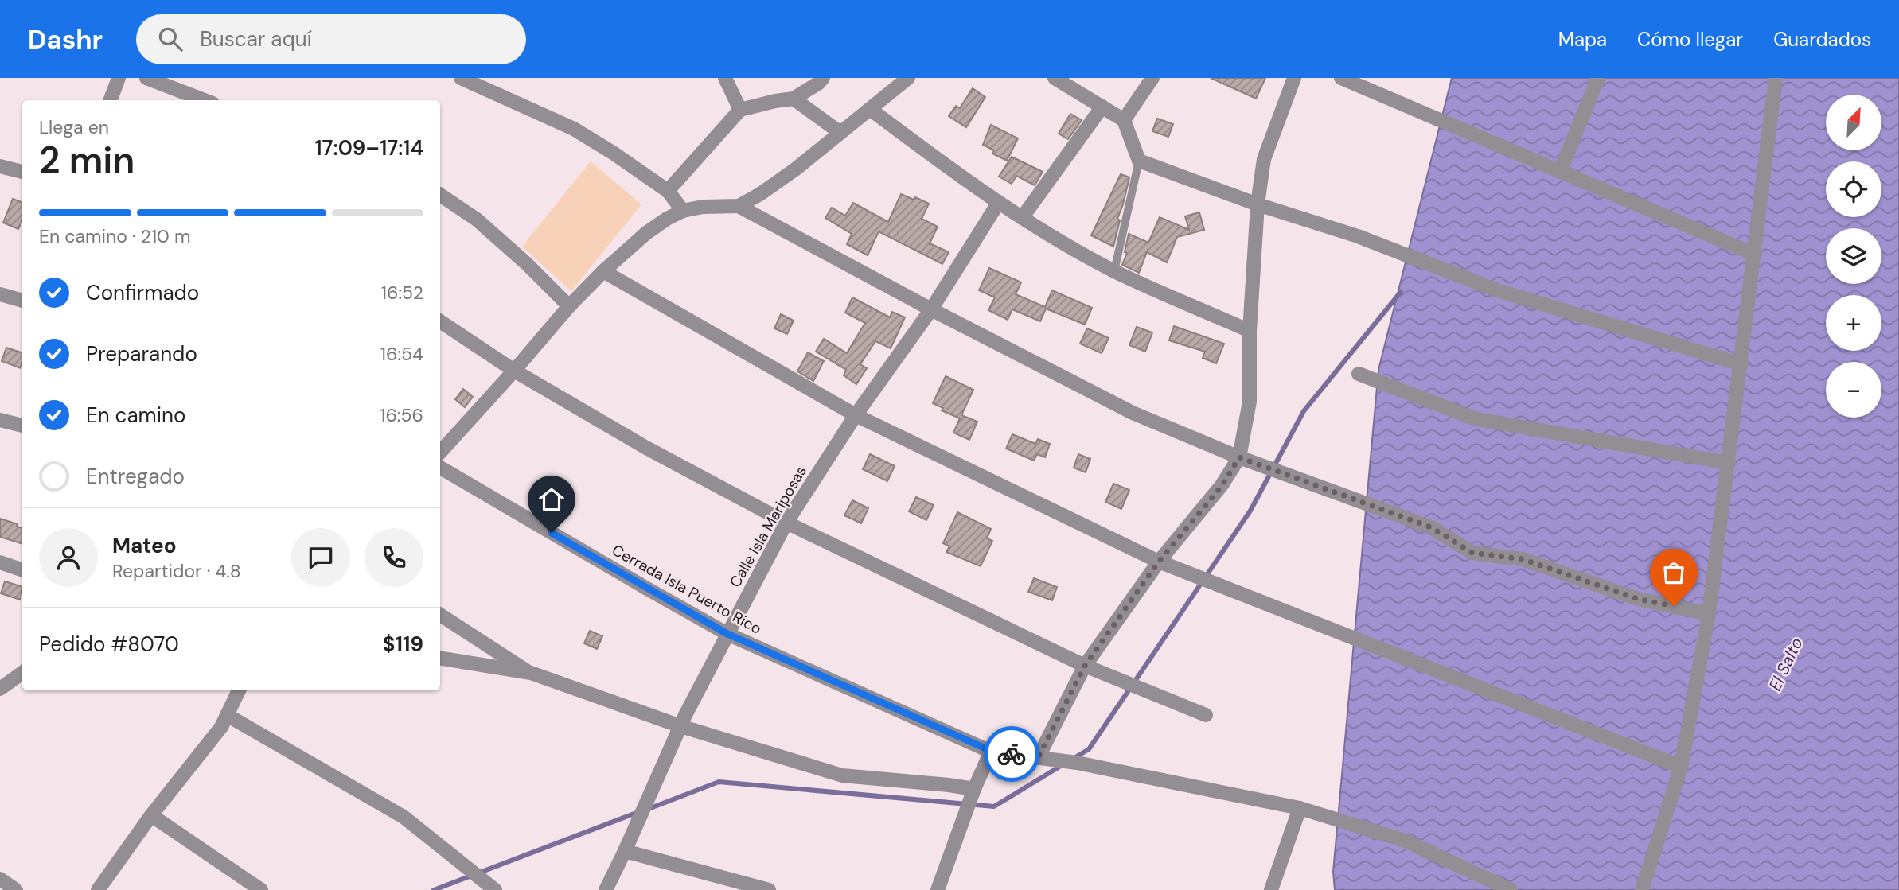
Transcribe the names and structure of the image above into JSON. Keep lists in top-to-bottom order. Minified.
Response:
{"streets":{"street":["Calle Isla Mariposas","Cerrada Isla Puerto Rico"]},"crossings":[["Calle Isla Mariposas","Cerrada Isla Puerto Rico"]],"water":["El Salto"],"north":"top right","page":{"header":"Dashr","search":"Buscar aquí","nav":["Mapa","Cómo llegar","Guardados"],"map_buttons":["+","−"],"heading":["2 min","Llega en","17:09–17:14"],"panel":["Mateo","Repartidor · 4.8","Pedido #8070","$119"],"bar":"En camino · 210 m","list":[["Confirmado","16:52"],["Preparando","16:54"],["En camino","16:56"],"Entregado"]}}
